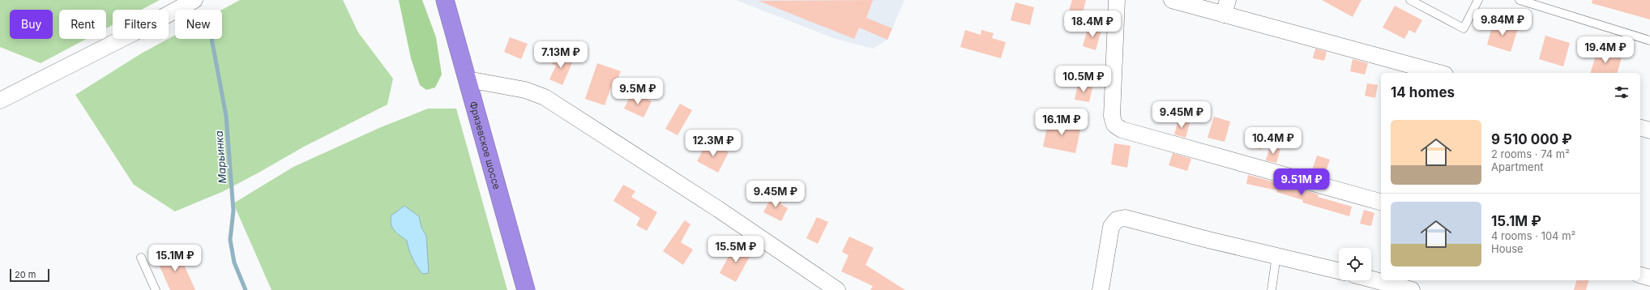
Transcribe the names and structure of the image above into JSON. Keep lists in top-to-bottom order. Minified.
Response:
{"streets":{"highway":["Фрязевское шоссе"]},"water":["Марьинка"],"scale_bar":"20 m","page":{"price":["9.84M ₽","18.4M ₽","19.4M ₽","7.13M ₽","10.5M ₽","9.5M ₽","9.45M ₽","16.1M ₽","10.4M ₽","12.3M ₽","9.51M ₽","9.45M ₽","15.5M ₽","15.1M ₽"],"chip":["Buy","Rent","Filters","New"],"heading":"14 homes","list":[{"name":"9 510 000 ₽","note":"2 rooms · 74 m² · Apartment"},{"name":"15.1M ₽","note":"4 rooms · 104 m² · House"}],"scale":"20 m"}}
